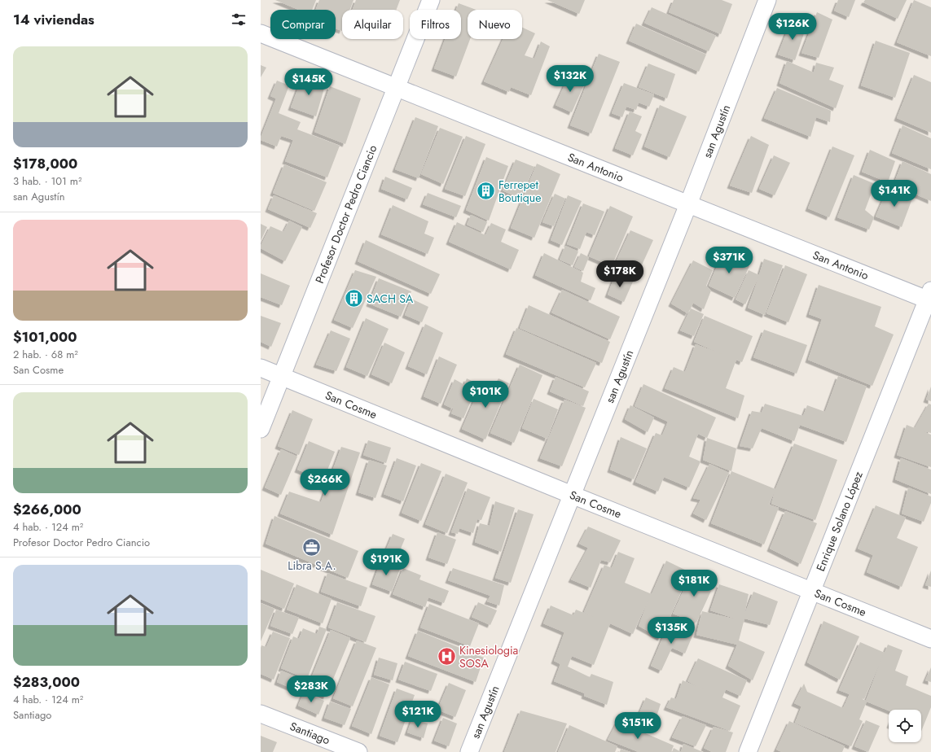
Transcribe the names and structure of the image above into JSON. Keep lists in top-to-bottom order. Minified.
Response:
{"streets":{"street":["san Agustín","San Antonio","Profesor Doctor Pedro Ciancio","San Cosme","Enrique Solano López","Santiago"]},"crossings":[["san Agustín","San Antonio"],["san Agustín","San Cosme"],["San Antonio","Profesor Doctor Pedro Ciancio"],["San Antonio","Enrique Solano López"],["Profesor Doctor Pedro Ciancio","San Cosme"],["San Cosme","Enrique Solano López"]],"places":{"building":["Ferrepet Boutique","SACH SA"],"office":["Libra S.A."],"hospital":["Kinesiologia SOSA"]},"page":{"heading":"14 viviendas","chip":["Comprar","Alquilar","Filtros","Nuevo"],"price":["$126K","$132K","$145K","$141K","$371K","$178K","$101K","$266K","$191K","$181K","$135K","$283K","$121K","$151K"],"list":[{"name":"$178,000","note":"3 hab. · 101 m² · san Agustín"},{"name":"$101,000","note":"2 hab. · 68 m² · San Cosme"},{"name":"$266,000","note":"4 hab. · 124 m² · Profesor Doctor Pedro Ciancio"},{"name":"$283,000","note":"4 hab. · 124 m² · Santiago"}]}}
